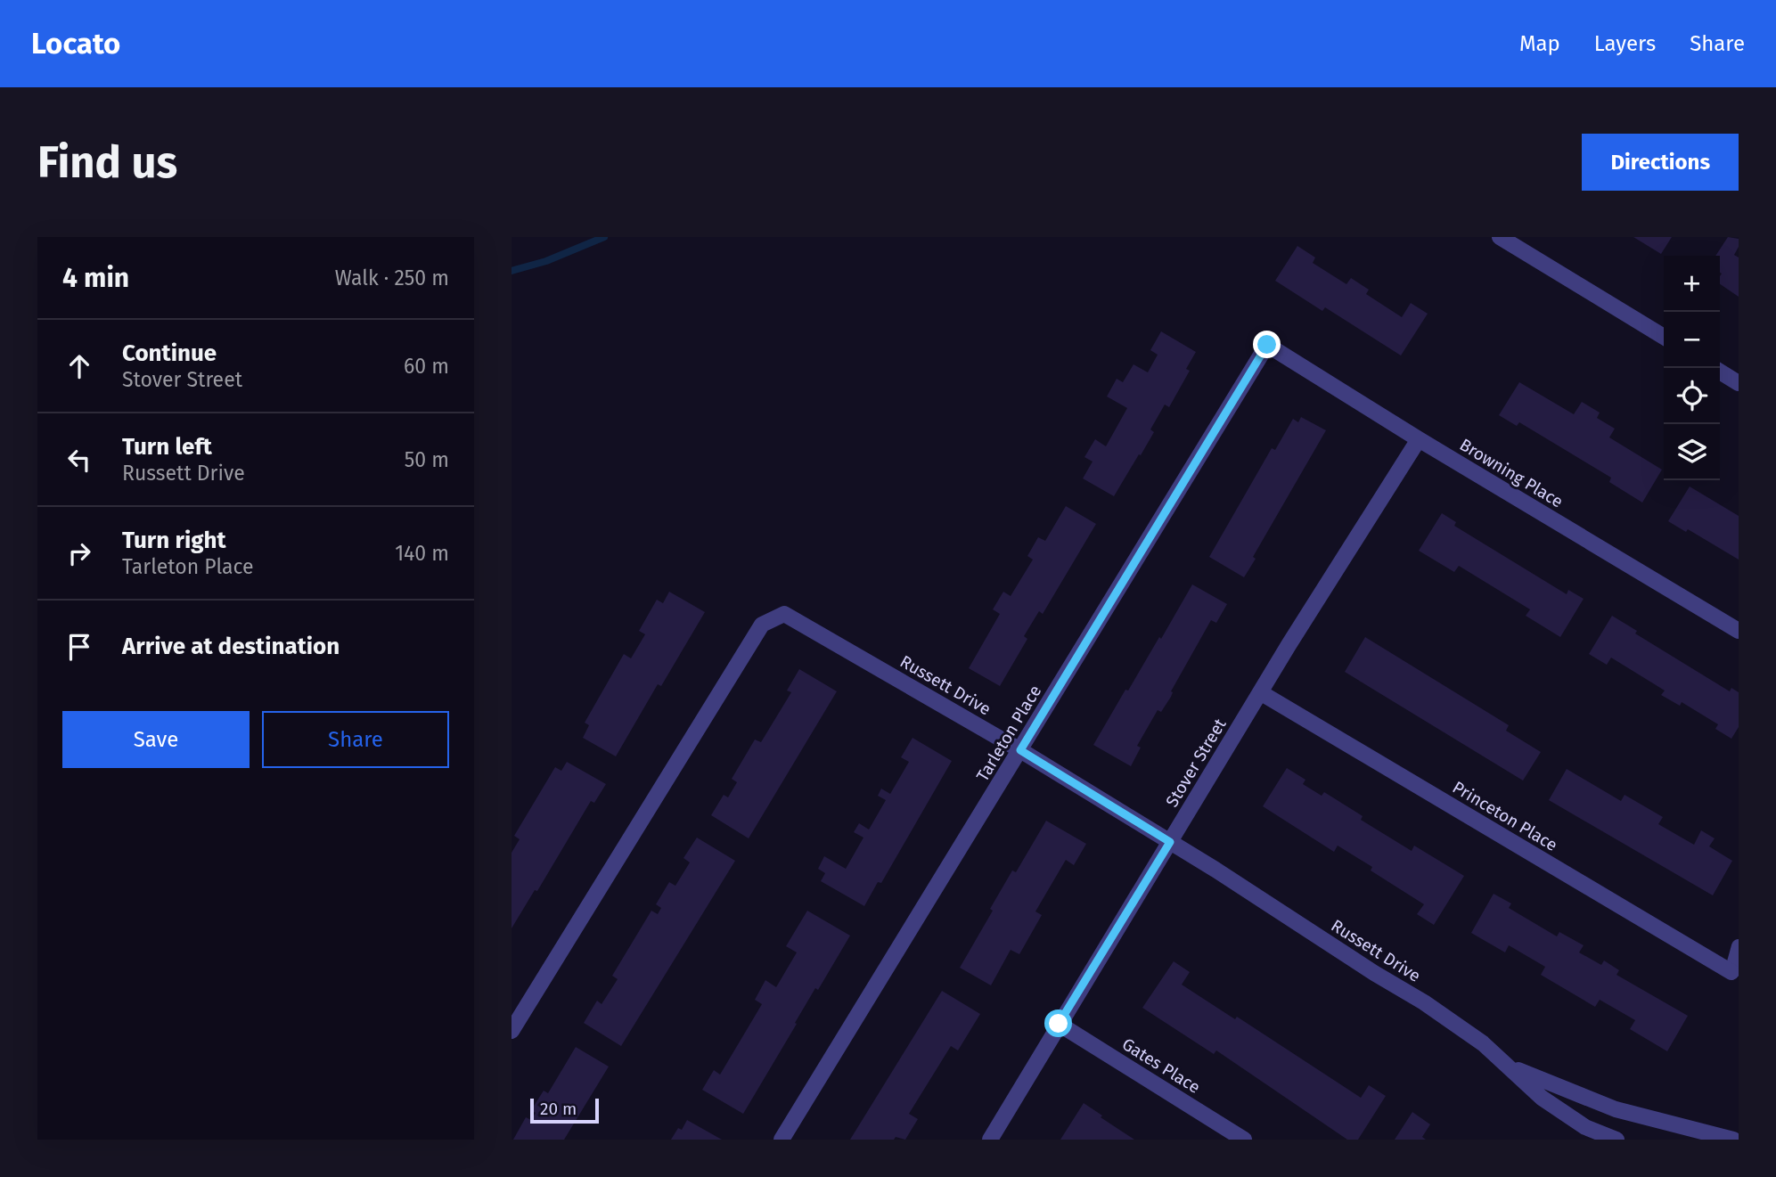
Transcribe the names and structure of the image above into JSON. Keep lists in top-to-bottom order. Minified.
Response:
{"streets":{"street":["Browning Place","Russett Drive","Tarleton Place","Stover Street","Princeton Place","Gates Place"]},"crossings":[["Browning Place","Tarleton Place"],["Browning Place","Stover Street"],["Russett Drive","Tarleton Place"],["Russett Drive","Stover Street"],["Stover Street","Princeton Place"],["Stover Street","Gates Place"]],"scale_bar":"20 m","page":{"header":"Locato","nav":["Map","Layers","Share"],"buttons":["Directions",["Save","Share"]],"title":"Find us","heading":["4 min","Walk · 250 m"],"map_buttons":["+","−"],"list":[["Continue","Stover Street","60 m"],["Turn left","Russett Drive","50 m"],["Turn right","Tarleton Place","140 m"],"Arrive at destination"],"scale":"20 m"}}
